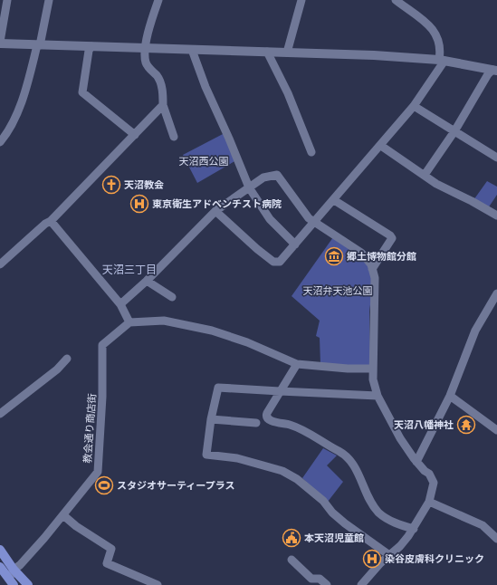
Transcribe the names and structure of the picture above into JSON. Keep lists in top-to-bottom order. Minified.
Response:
{"streets":{"street":["教会通り商店街"]},"districts":["天沼三丁目"],"parks":["天沼西公園","天沼弁天池公園"],"places":{"church":["天沼教会"],"hospital":["東京衛生アドベンチスト病院","染谷皮膚科クリニック"],"museum":["郷土博物館分館"],"temple":["天沼八幡神社"],"sports":["スタジオサーティープラス"],"public building":["本天沼児童館"]}}
